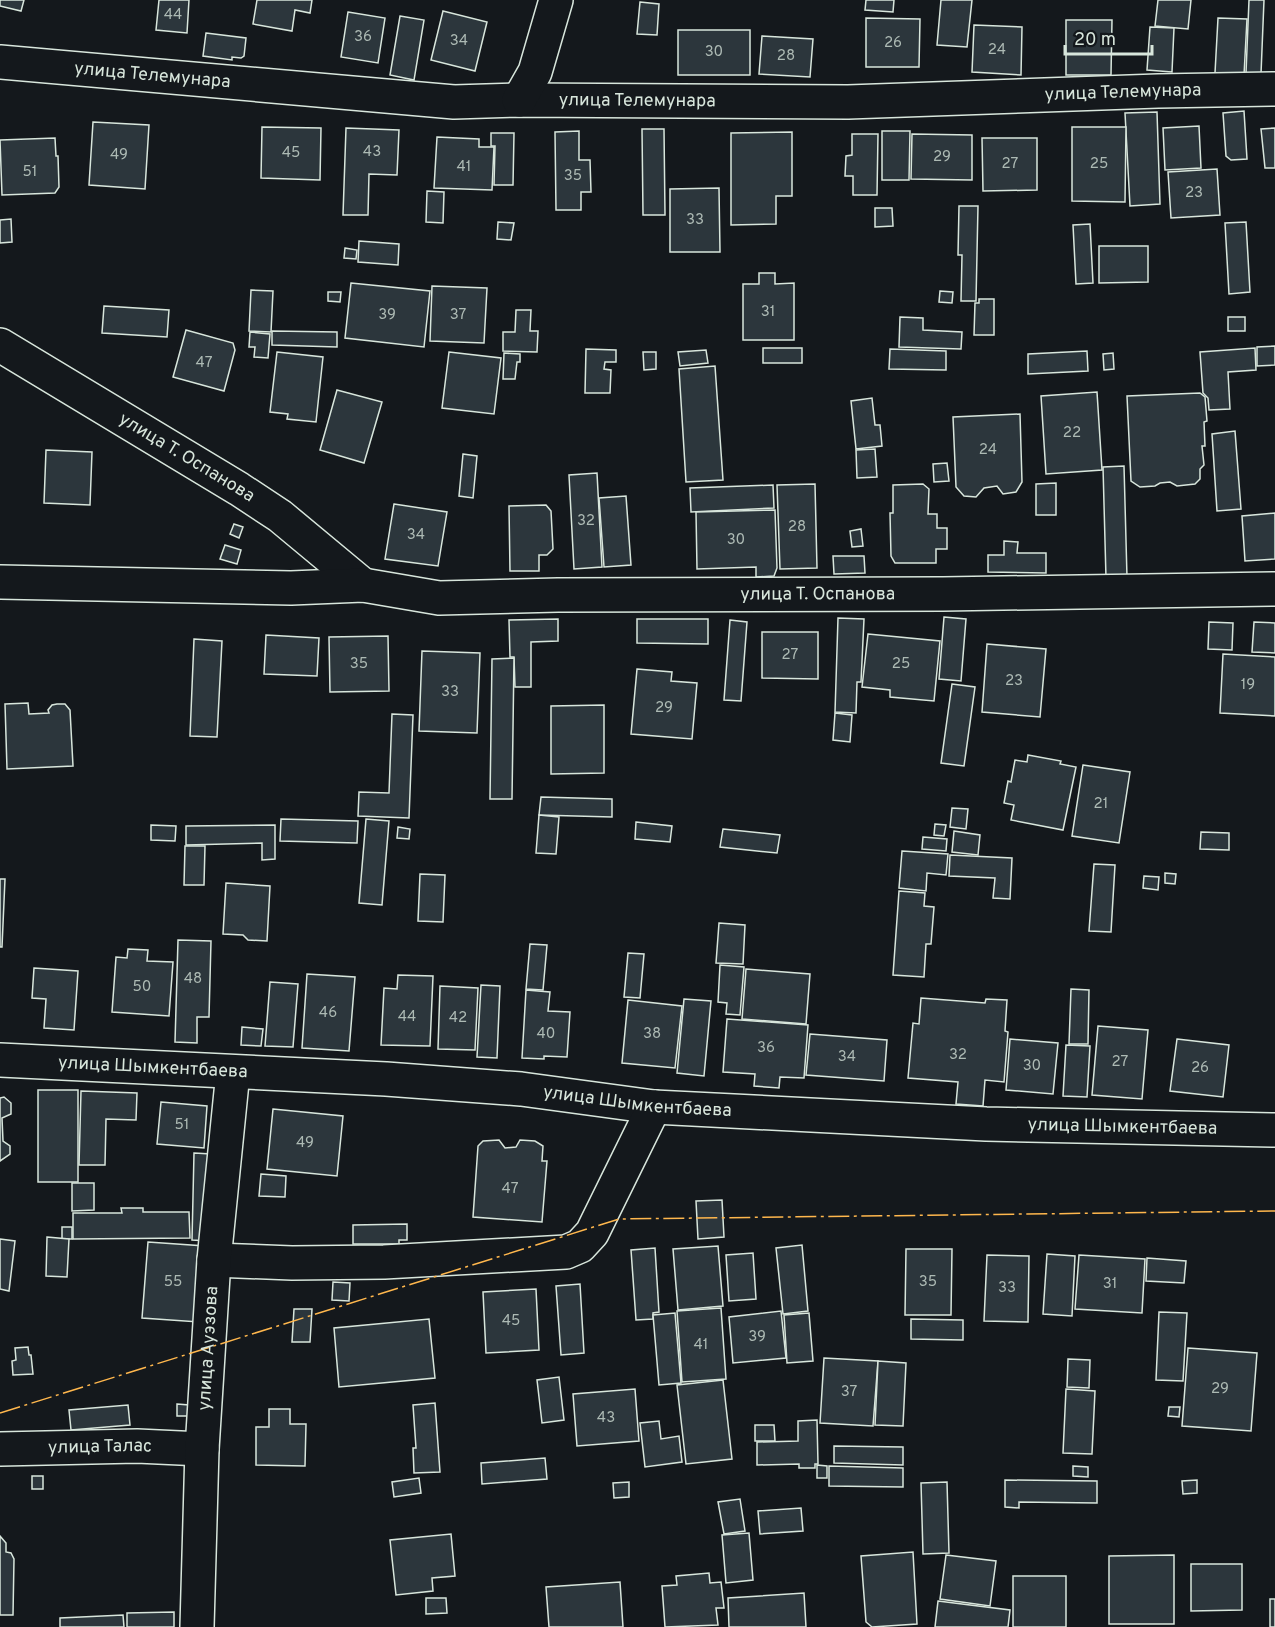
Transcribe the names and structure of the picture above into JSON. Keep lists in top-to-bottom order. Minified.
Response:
{"streets":{"street":["улица Телемунара","улица Т. Оспанова","улица Шымкентбаева","улица Ауэзова","улица Талас"]},"crossings":[["улица Шымкентбаева","улица Ауэзова"],["улица Ауэзова","улица Талас"]],"house_numbers":["44","36","34","26","24","30","28","43","45","49","29","27","25","41","51","35","23","33","31","39","37","47","22","24","32","28","34","30","27","35","25","23","19","33","29","21","48","50","46","44","42","40","38","36","32","34","27","30","26","51","49","47","55","35","31","33","45","39","41","29","37","43"],"scale_bar":"20 m"}
